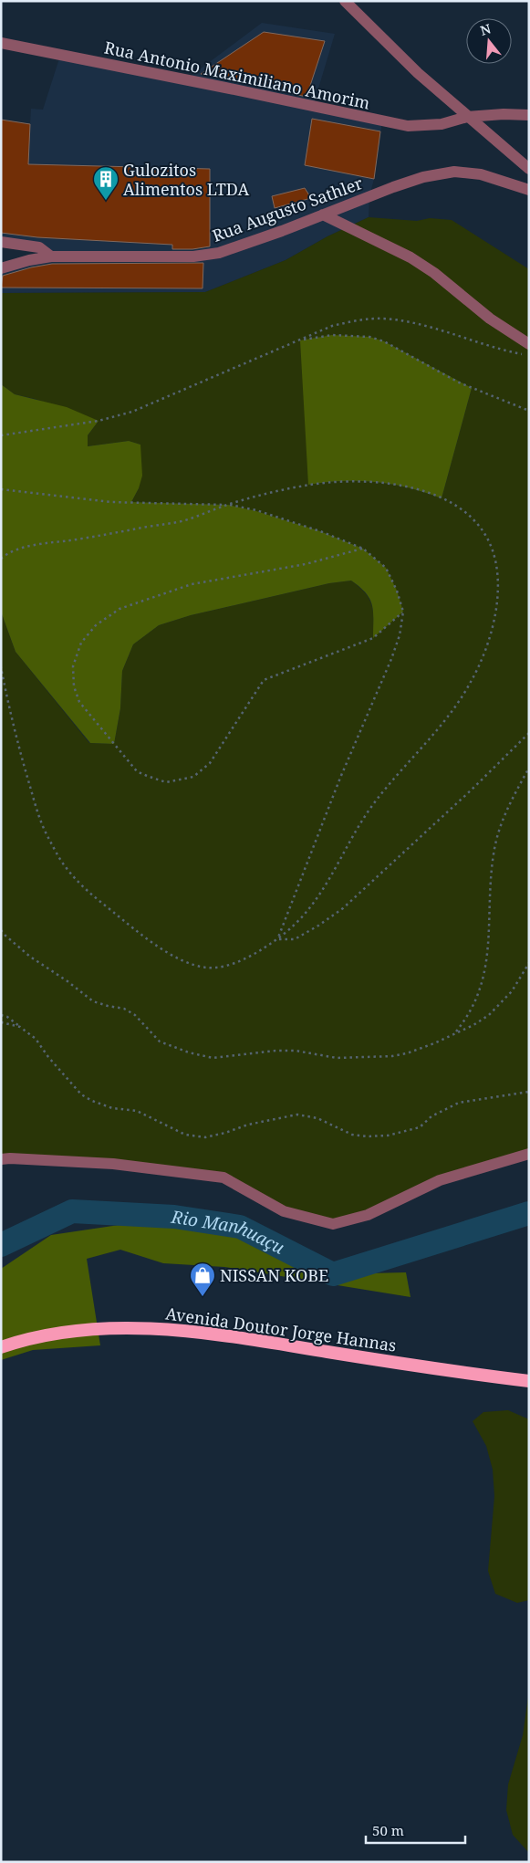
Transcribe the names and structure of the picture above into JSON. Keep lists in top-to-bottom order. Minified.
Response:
{"streets":{"highway":["Avenida Doutor Jorge Hannas"],"street":["Rua Antonio Maximiliano Amorim","Rua Augusto Sathler"]},"water":["Rio Manhuaçu"],"places":{"building":["Gulozitos Alimentos LTDA"],"shop":["NISSAN KOBE"]},"scale_bar":"50 m","north":"top"}
